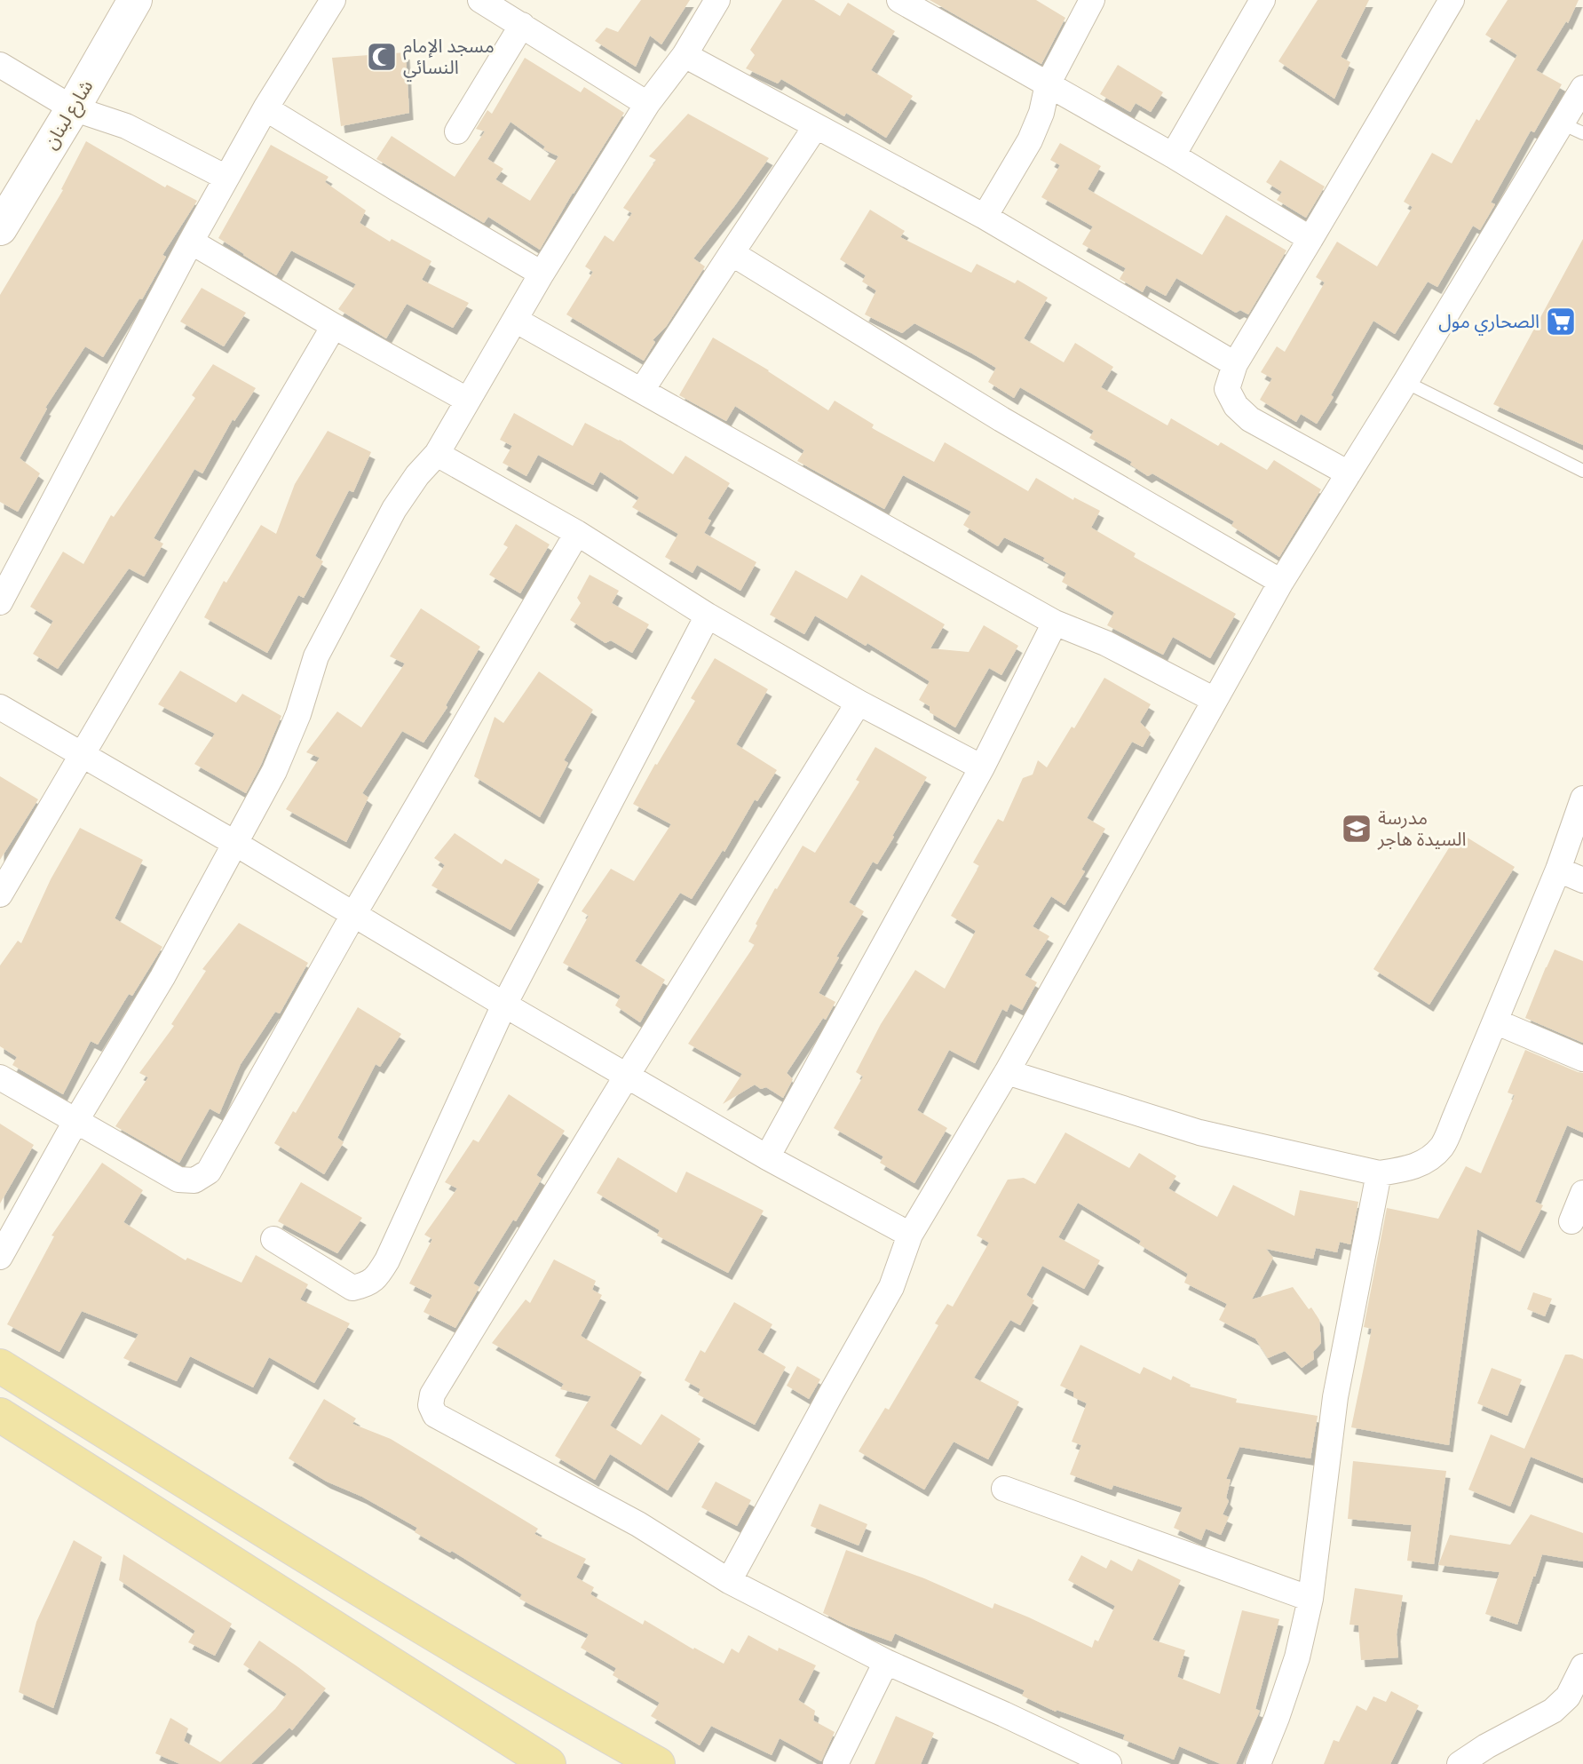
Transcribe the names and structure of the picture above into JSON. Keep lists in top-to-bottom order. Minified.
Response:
{"streets":{"street":["شارع لبنان"]},"places":{"mosque":["مسجد الإمام النسائي"],"supermarket":["الصحاري مول"],"school or university":["مدرسة السيدة هاجر"]}}
